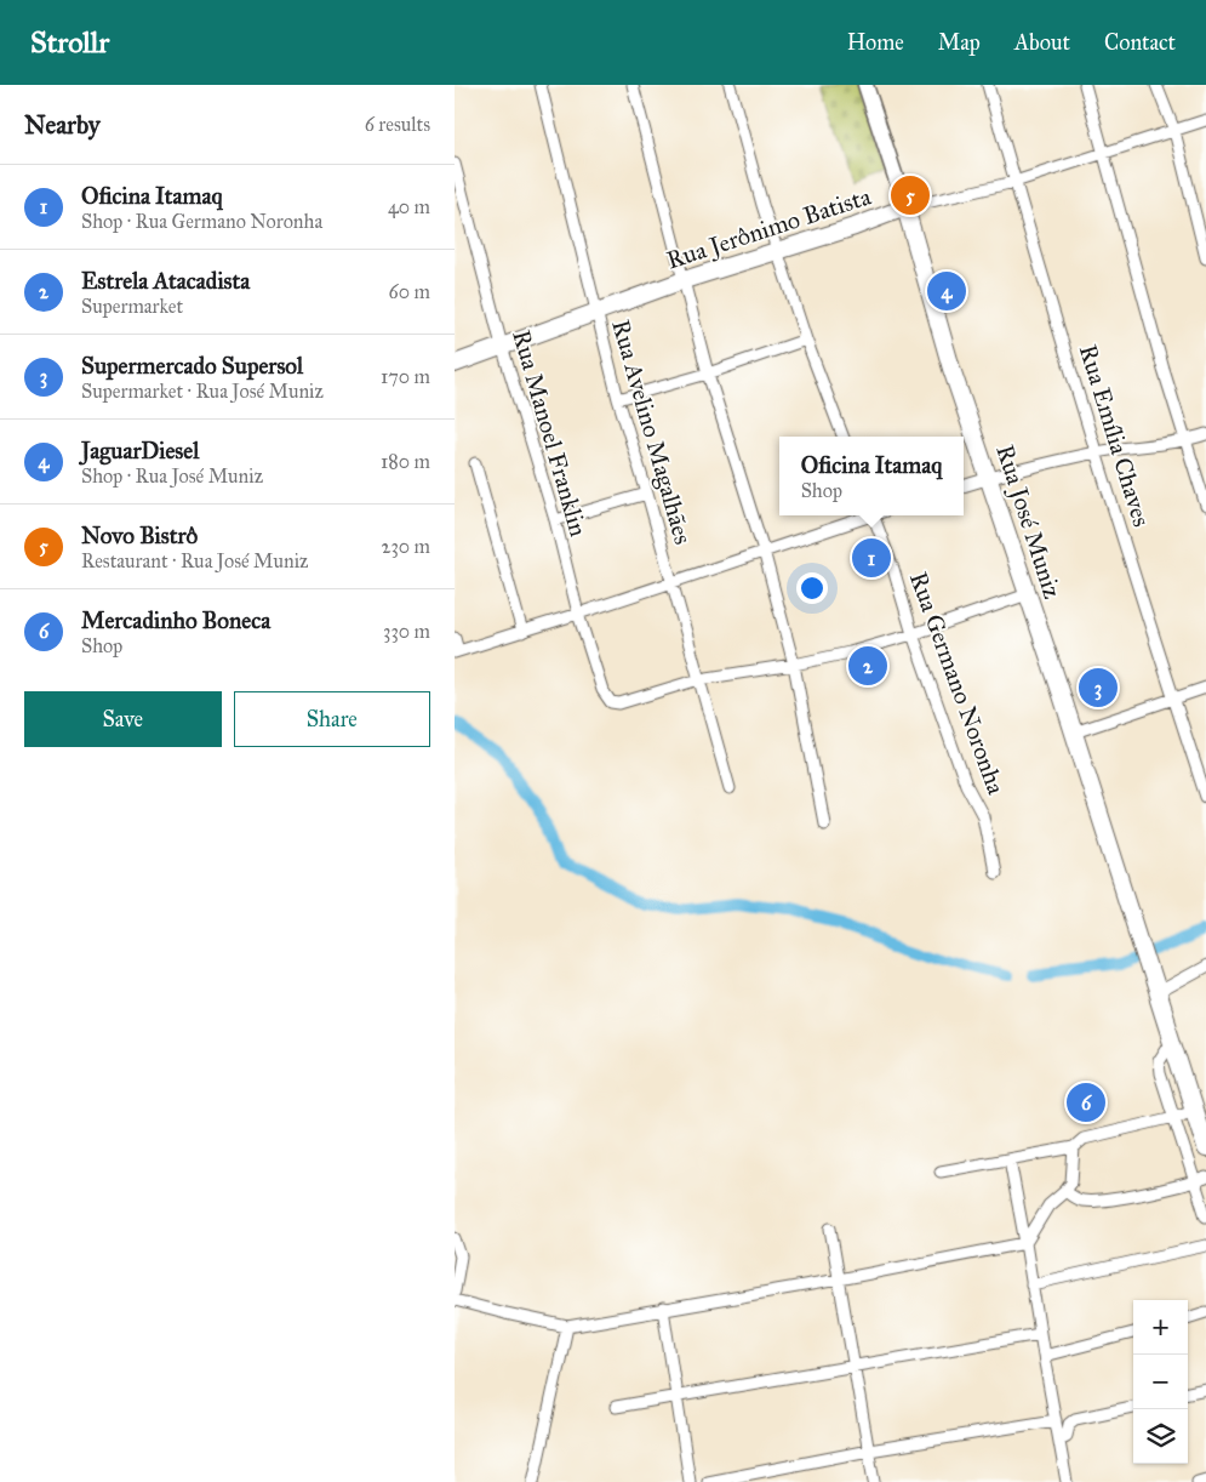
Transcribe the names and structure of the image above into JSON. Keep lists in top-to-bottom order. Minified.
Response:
{"streets":{"main road":["Rua Jerônimo Batista","Rua José Muniz"],"street":["Rua Avelino Magalhães","Rua Manoel Franklin","Rua Emília Chaves","Rua Germano Noronha"]},"crossings":[["Rua Jerônimo Batista","Rua Avelino Magalhães"],["Rua Jerônimo Batista","Rua Manoel Franklin"],["Rua Jerônimo Batista","Rua Emília Chaves"],["Rua Jerônimo Batista","Rua José Muniz"],["Rua Avelino Magalhães","Rua Manoel Franklin"]],"page":{"header":"Strollr","nav":["Home","Map","About","Contact"],"heading":["Nearby","6 results"],"list":[{"mark":"1","name":"Oficina Itamaq","note":"Shop · Rua Germano Noronha","value":"40 m"},{"mark":"2","name":"Estrela Atacadista","note":"Supermarket","value":"60 m"},{"mark":"3","name":"Supermercado Supersol","note":"Supermarket · Rua José Muniz","value":"170 m"},{"mark":"4","name":"JaguarDiesel","note":"Shop · Rua José Muniz","value":"180 m"},{"mark":"5","name":"Novo Bistrô","note":"Restaurant · Rua José Muniz","value":"230 m"},{"mark":"6","name":"Mercadinho Boneca","note":"Shop","value":"330 m"}],"pins":["5","4","1","2","3","6"],"popup":["Oficina Itamaq","Shop"],"buttons":["Save","Share"],"map_buttons":["+","−"]}}
